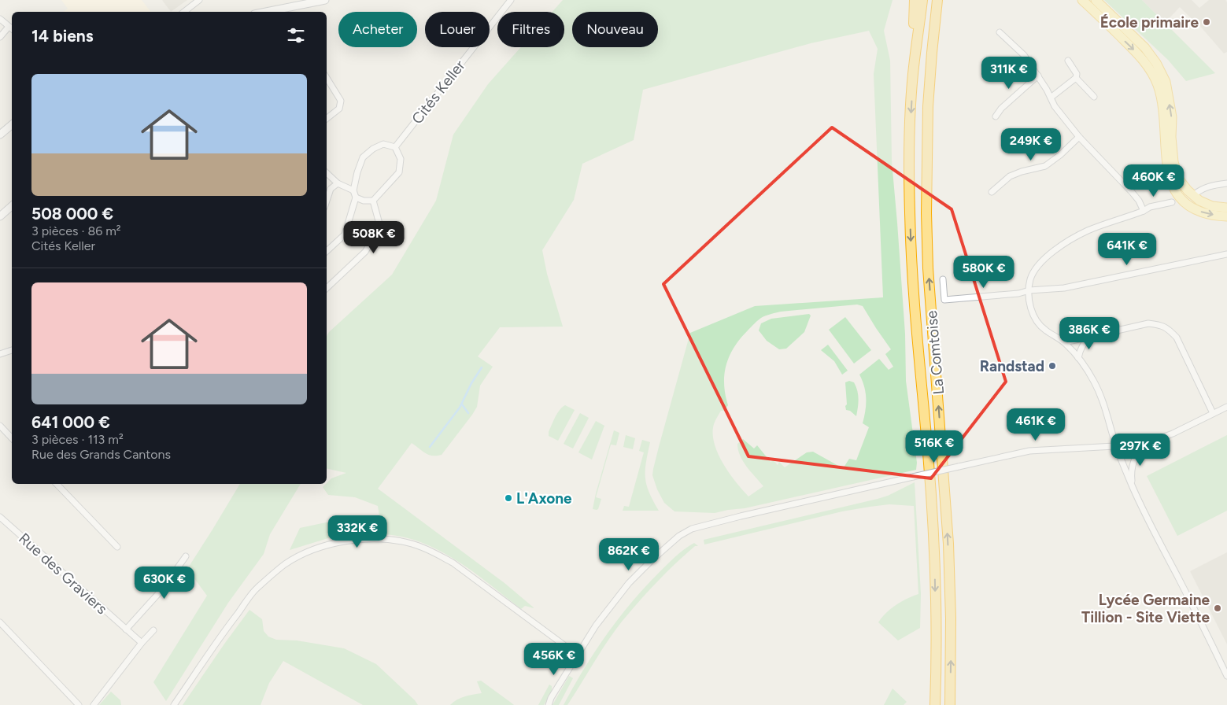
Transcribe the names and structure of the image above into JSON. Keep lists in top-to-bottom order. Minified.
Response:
{"streets":{"highway":["La Comtoise"],"street":["Cités Keller","Rue des Graviers"]},"places":["École primaire","Randstad","L'Axone","Lycée Germaine Tillion - Site Viette"],"page":{"chip":["Acheter","Louer","Filtres","Nouveau"],"heading":"14 biens","price":["311K €","249K €","460K €","508K €","641K €","580K €","386K €","461K €","516K €","297K €","332K €","862K €","630K €","456K €"],"list":[{"name":"508 000 €","note":"3 pièces · 86 m² · Cités Keller"},{"name":"641 000 €","note":"3 pièces · 113 m² · Rue des Grands Cantons"}]}}
